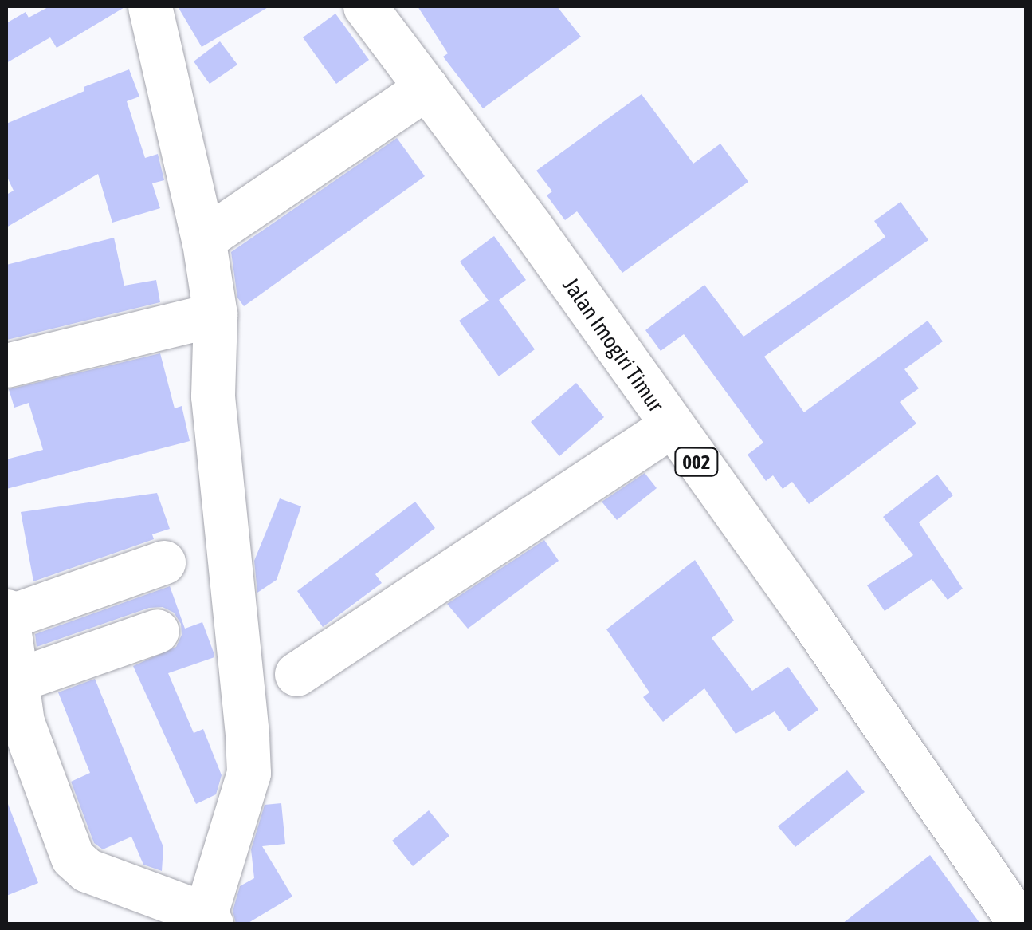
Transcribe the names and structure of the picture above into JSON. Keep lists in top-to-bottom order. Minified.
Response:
{"streets":{"street":["Jalan Imogiri Timur","002"]}}
